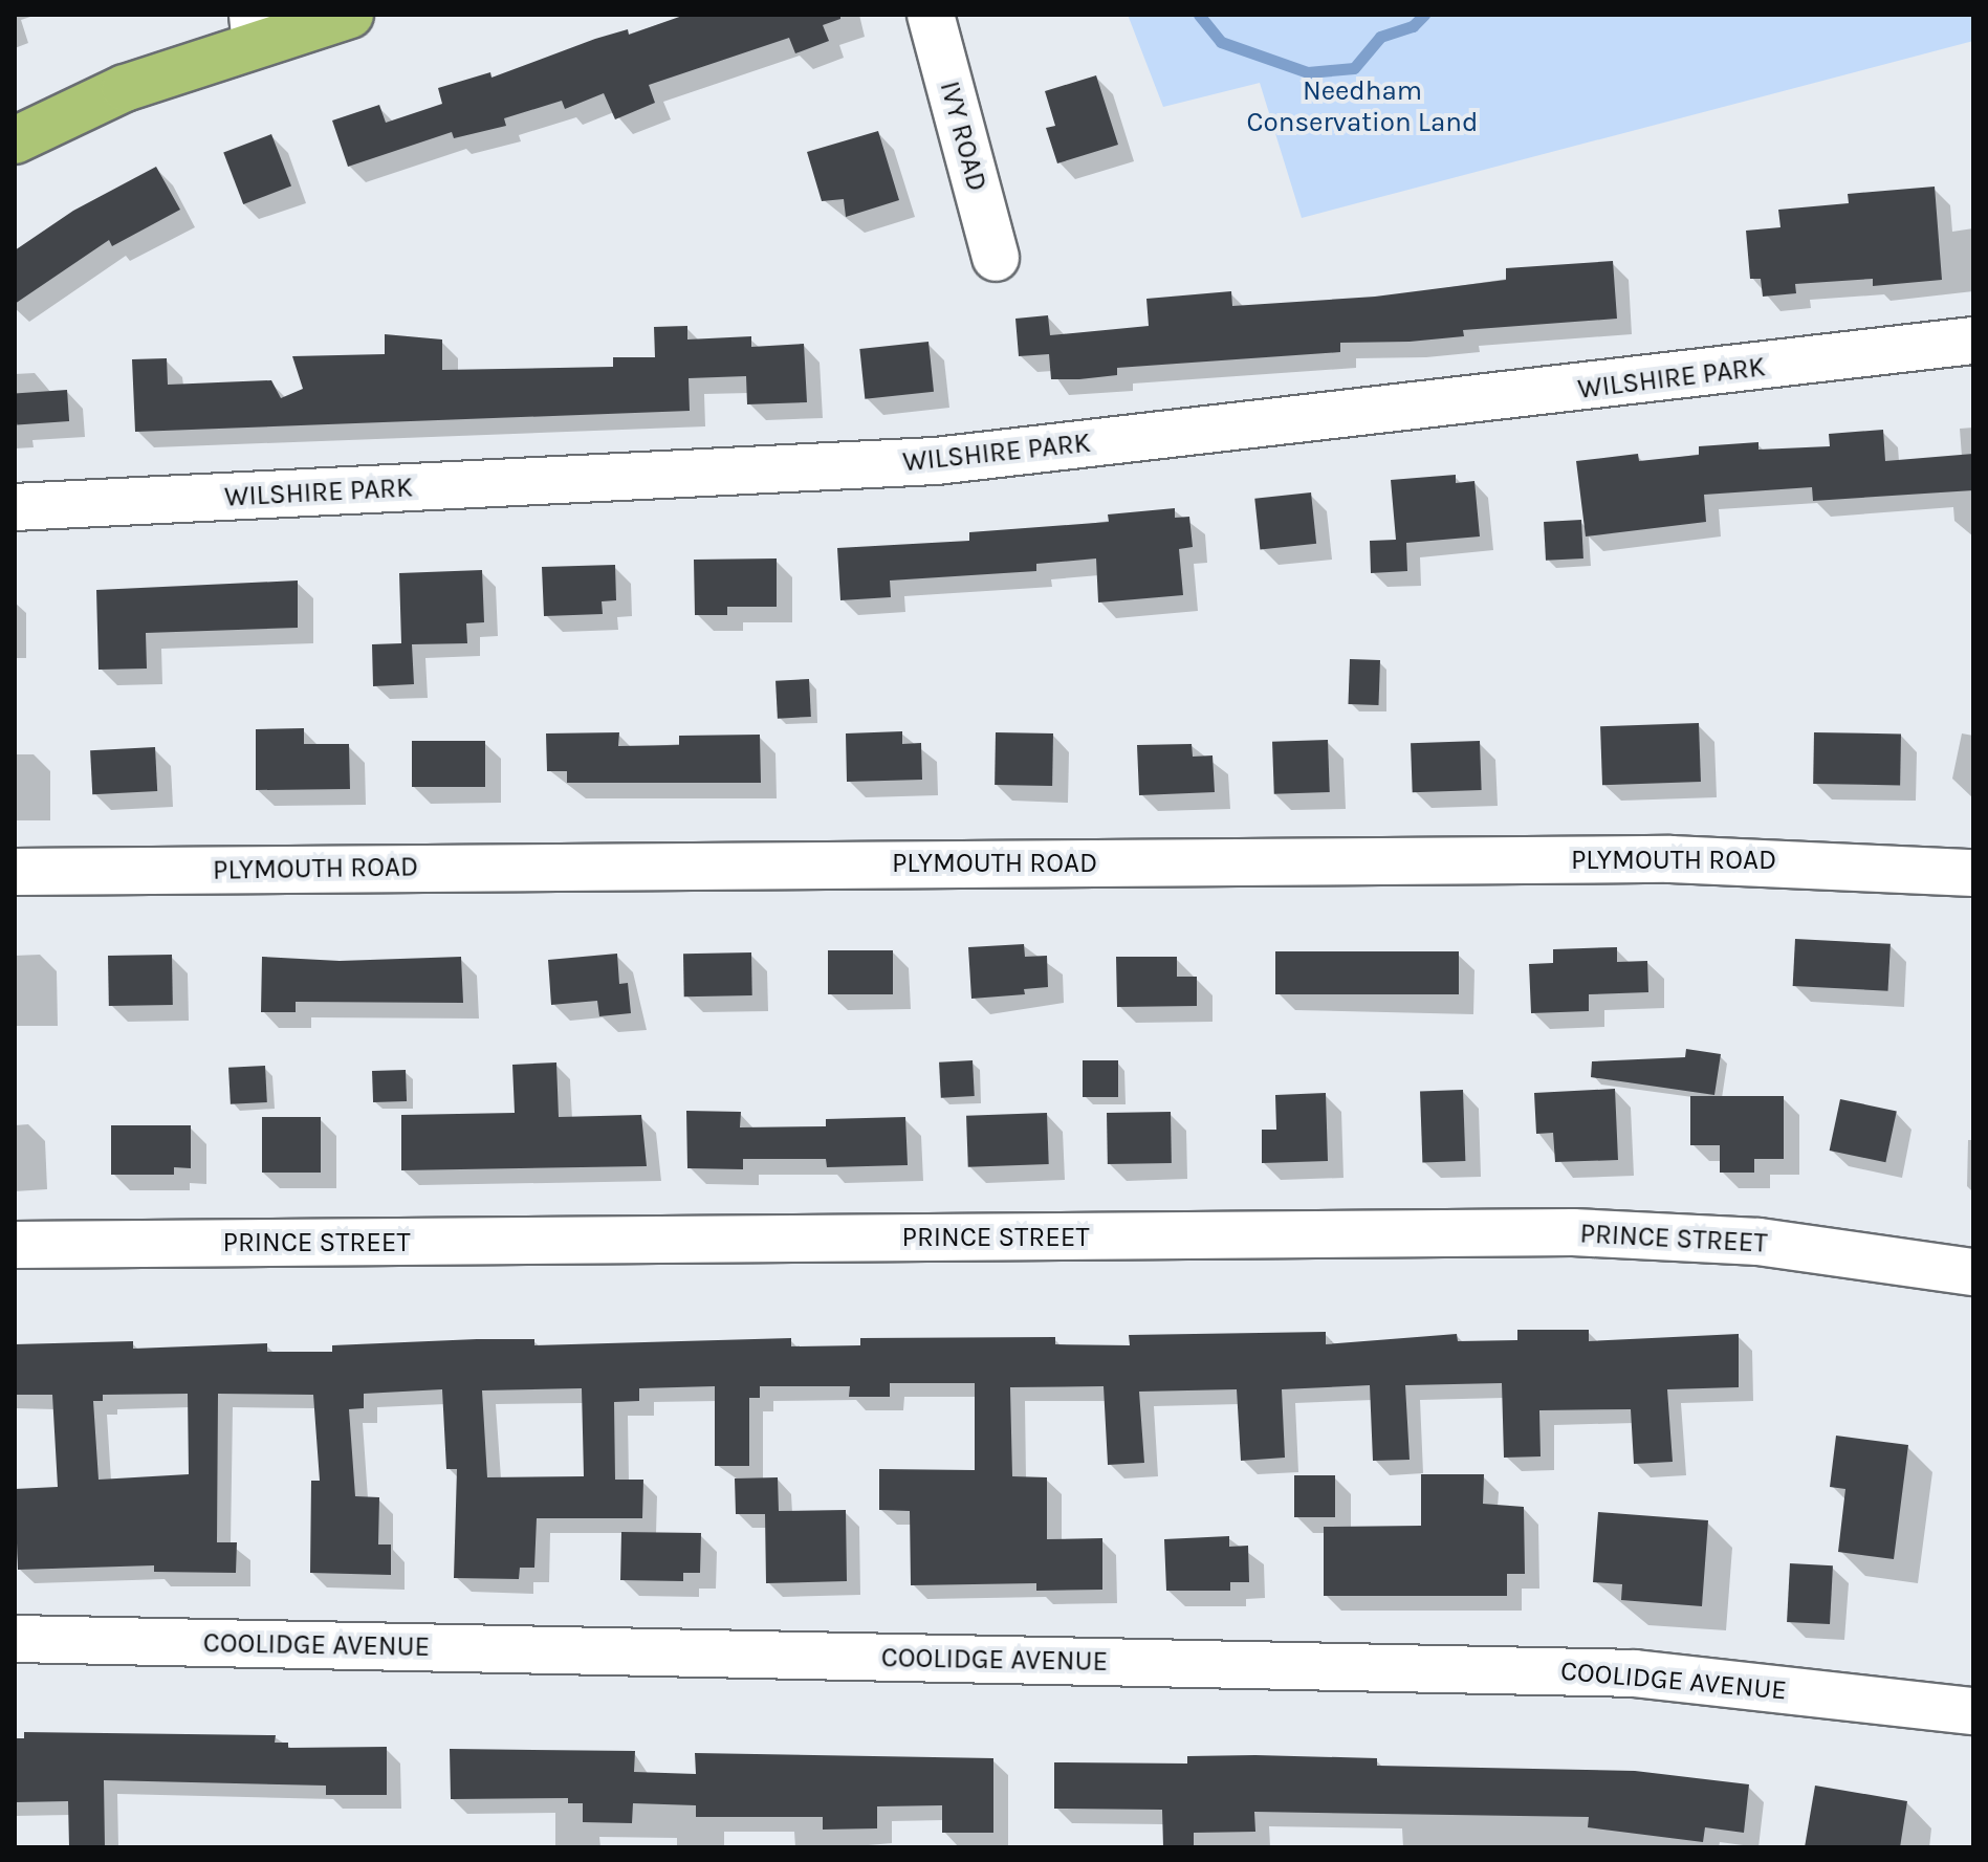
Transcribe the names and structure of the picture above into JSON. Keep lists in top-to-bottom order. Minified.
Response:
{"streets":{"street":["IVY ROAD","WILSHIRE PARK","PLYMOUTH ROAD","PRINCE STREET","COOLIDGE AVENUE"]},"parks":["Needham Conservation Land"]}
